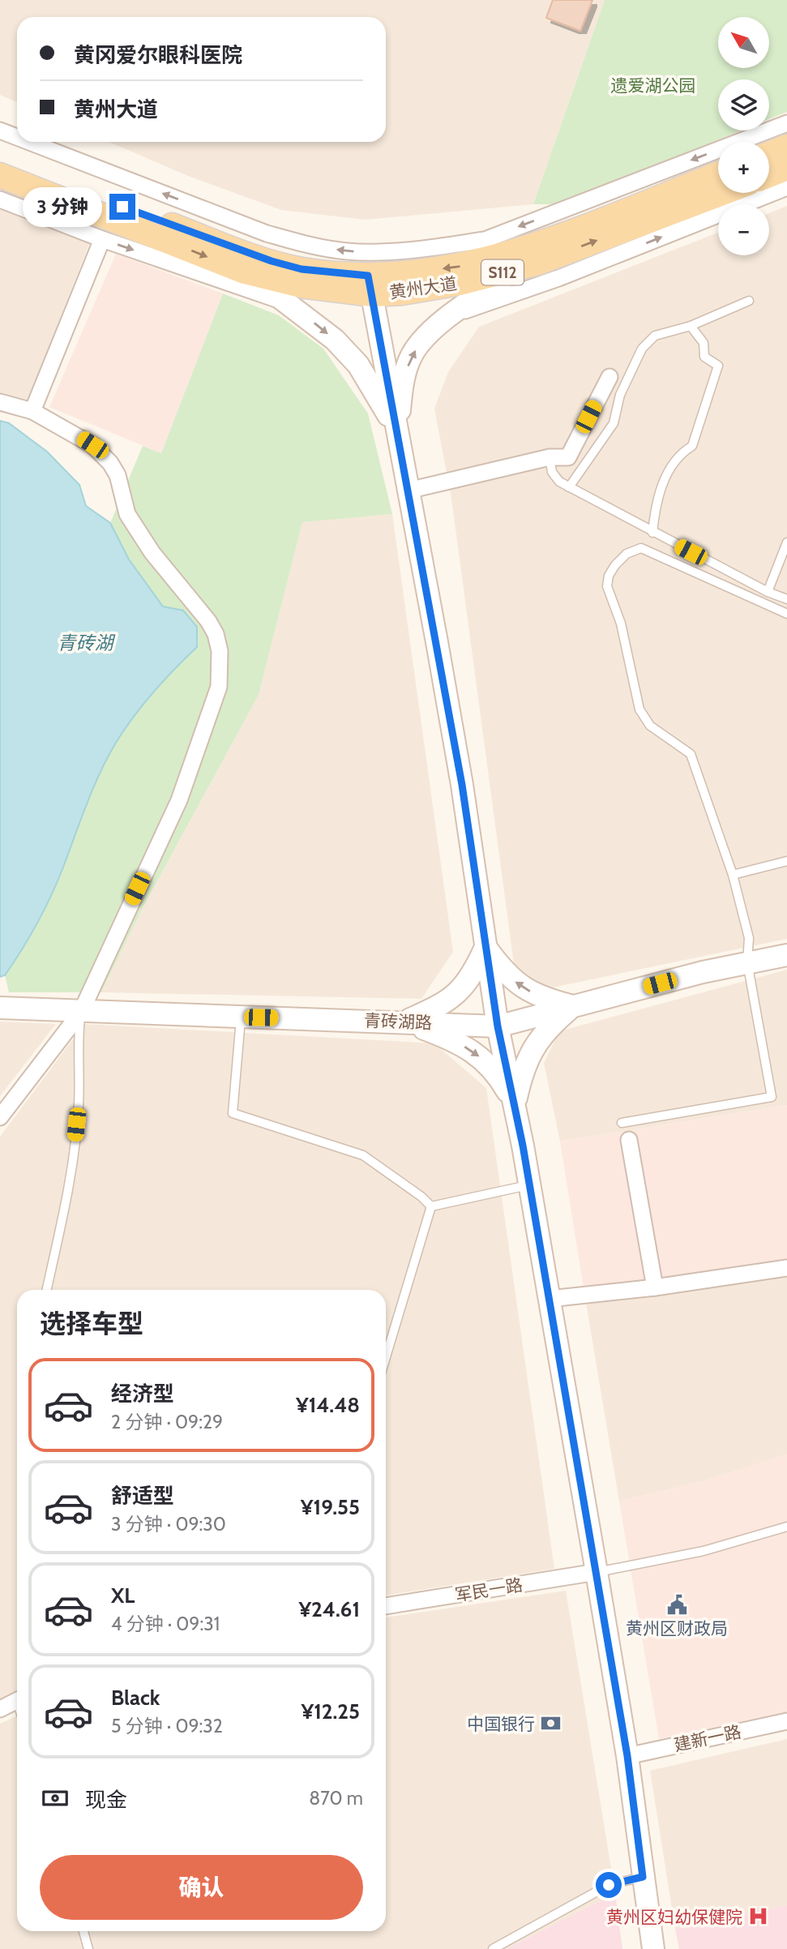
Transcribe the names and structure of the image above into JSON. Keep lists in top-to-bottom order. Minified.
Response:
{"streets":{"main road":["S112","黄州大道","青砖湖路"],"street":["军民一路","建新一路"]},"water":["青砖湖"],"parks":["遗爱湖公园"],"places":{"public building":["黄州区财政局"],"bank":["中国银行"],"hospital":["黄州区妇幼保健院"]},"north":"top left","page":{"map_buttons":["+","−"],"banner":["黄冈爱尔眼科医院","黄州大道"],"bubble":"3 分钟","heading":"选择车型","list":[{"name":"经济型","note":"2 分钟 · 09:29","value":"¥14.48"},{"name":"舒适型","note":"3 分钟 · 09:30","value":"¥19.55"},{"name":"XL","note":"4 分钟 · 09:31","value":"¥24.61"},{"name":"Black","note":"5 分钟 · 09:32","value":"¥12.25"}],"pay":["现金","870 m"],"buttons":"确认"}}
